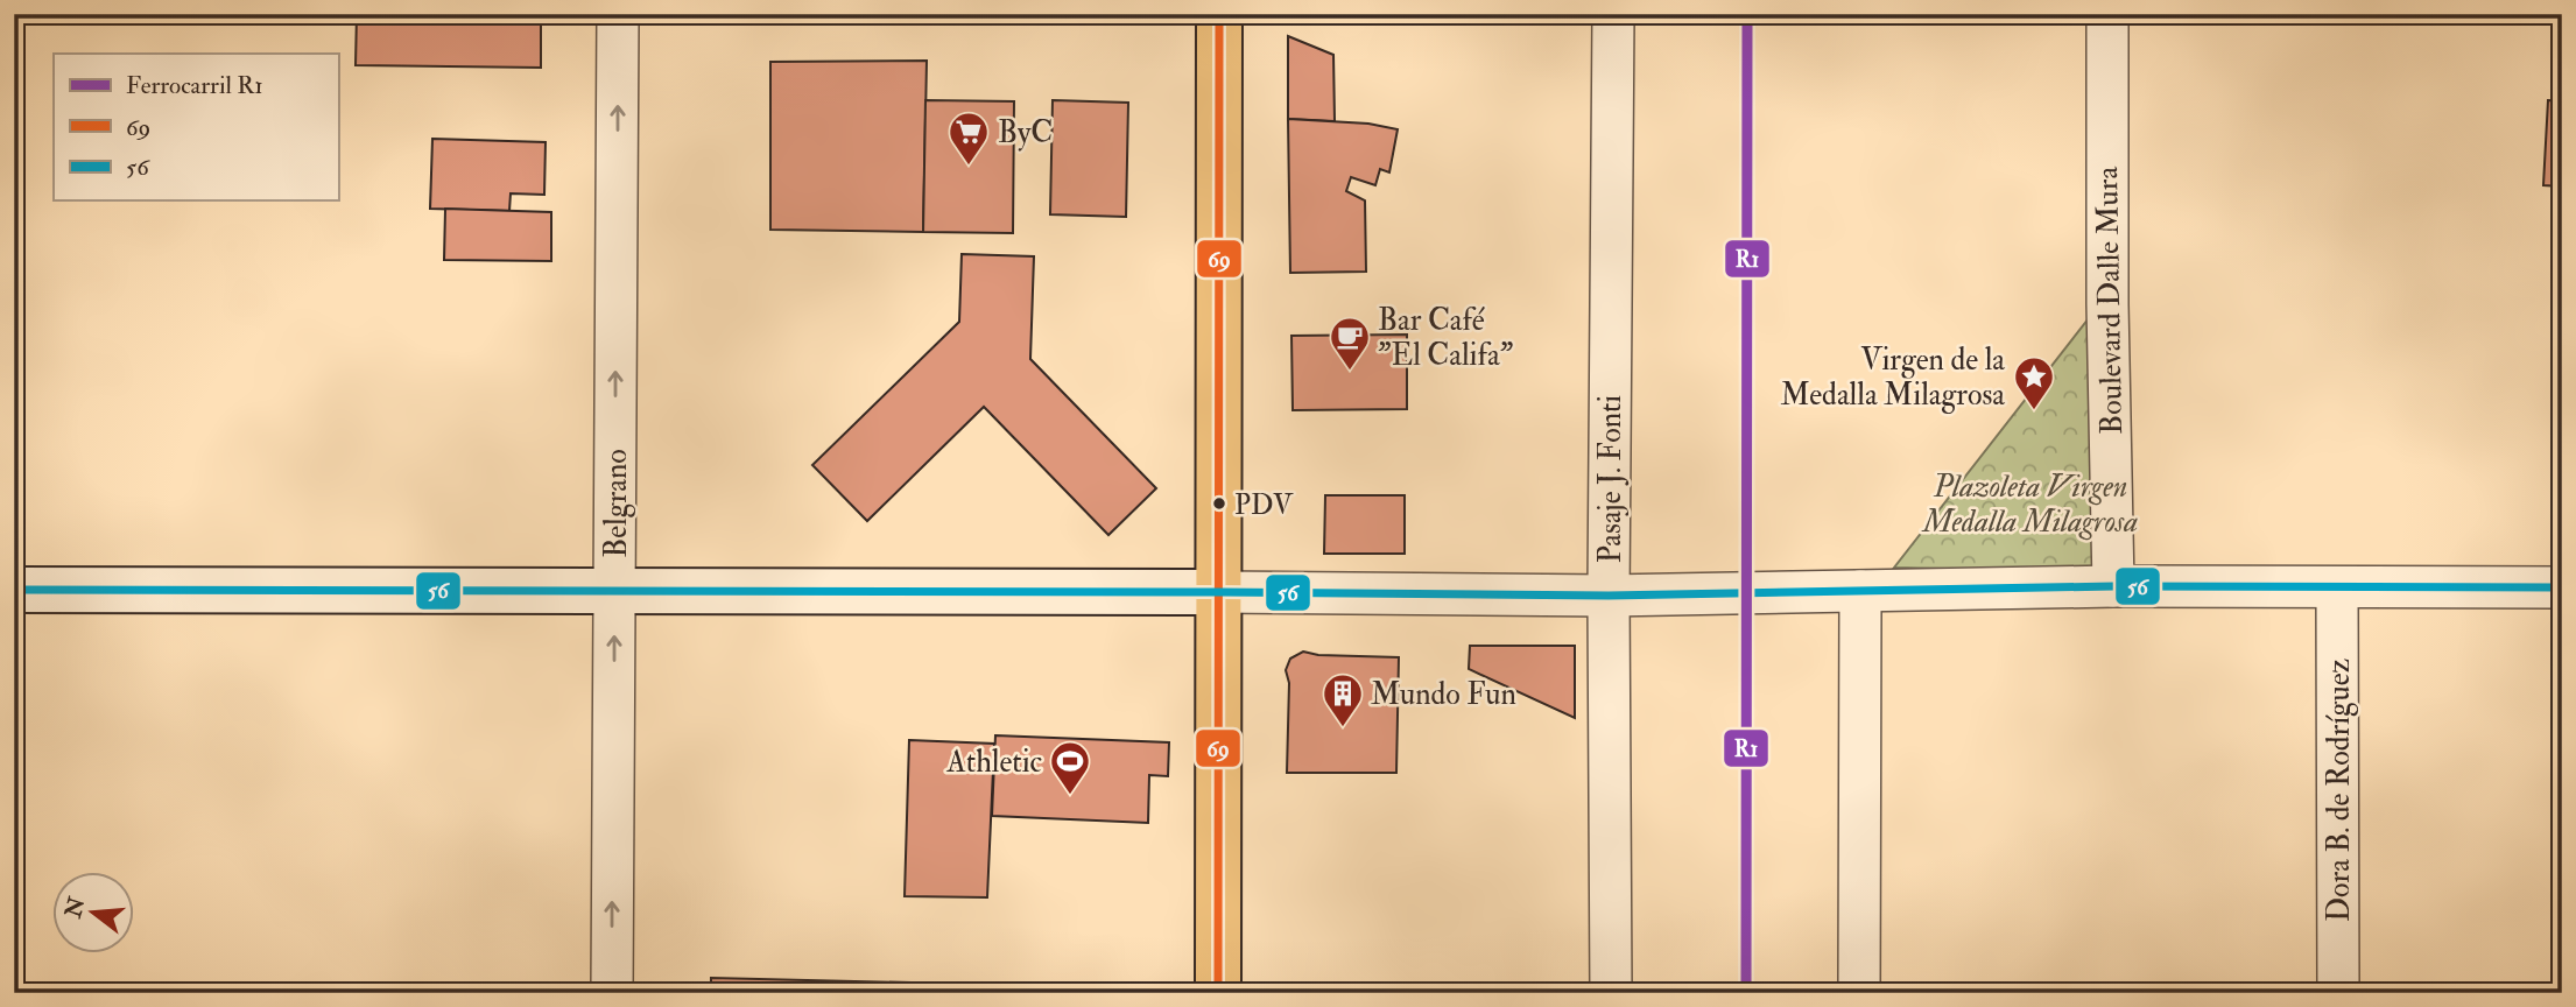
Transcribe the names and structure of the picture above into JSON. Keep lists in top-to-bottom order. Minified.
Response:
{"streets":{"street":["Boulevard Dalle Mura","Pasaje J. Fonti","Belgrano","Dora B. de Rodríguez"]},"one_way":["Belgrano"],"parks":["Plazoleta Virgen Medalla Milagrosa"],"places":{"supermarket":["ByC"],"cafe":["Bar Café \"El Califa\""],"place":["Virgen de la Medalla Milagrosa"],"other":["PDV"],"building":["Mundo Fun"],"sports":["Athletic"]},"lines":["rail line R1","transit line 69","transit line 56"],"legend":["Ferrocarril R1","69","56"],"north":"left"}
